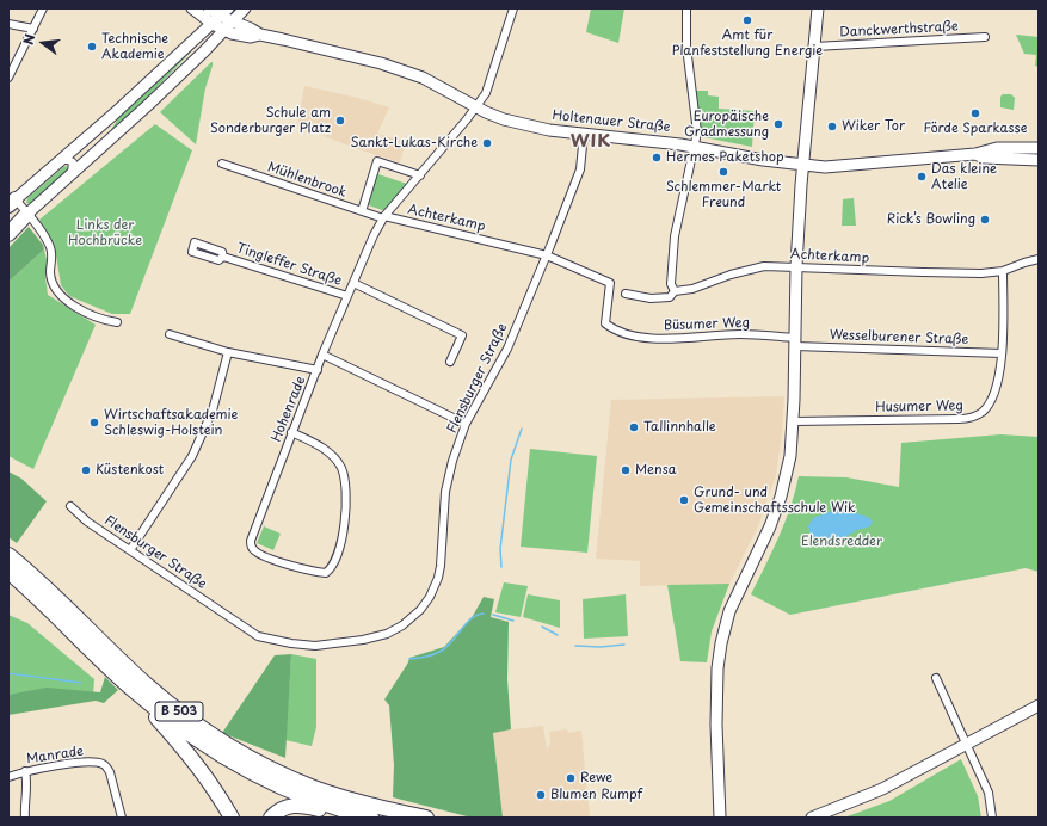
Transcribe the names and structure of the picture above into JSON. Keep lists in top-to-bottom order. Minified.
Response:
{"streets":{"highway":["B 503"],"main road":["Holtenauer Straße"],"street":["Danckwerthstraße","Mühlenbrook","Achterkamp","Tingleffer Straße","Büsumer Weg","Wesselburener Straße","Flensburger Straße","Husumer Weg","Hohenrade","Manrade"]},"crossings":[["Holtenauer Straße","Flensburger Straße"],["Holtenauer Straße","Hohenrade"],["Mühlenbrook","Achterkamp"],["Mühlenbrook","Hohenrade"],["Achterkamp","Büsumer Weg"],["Achterkamp","Flensburger Straße"],["Achterkamp","Husumer Weg"],["Achterkamp","Hohenrade"],["Tingleffer Straße","Hohenrade"],["Büsumer Weg","Wesselburener Straße"],["Wesselburener Straße","Husumer Weg"]],"districts":["WIK"],"parks":["Links der Hochbrücke","Elendsredder"],"places":["Amt für Planfeststellung Energie","Technische Akademie","Förde Sparkasse","Schule am Sonderburger Platz","Europäische Gradmessung","Wiker Tor","Sankt-Lukas-Kirche","Hermes Paketshop","Schlemmer-Markt Freund","Das kleine Atelie","Rick’s Bowling","Wirtschaftsakademie Schleswig-Holstein","Tallinnhalle","Küstenkost","Mensa","Grund- und Gemeinschaftsschule Wik","Rewe","Blumen Rumpf"],"north":"left"}
